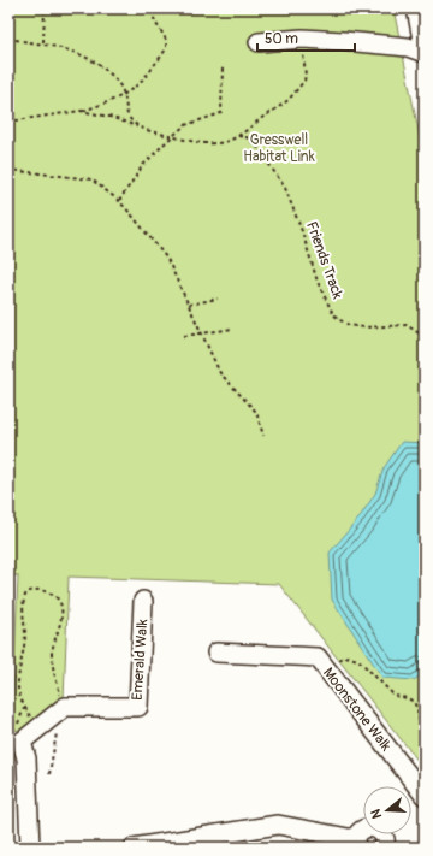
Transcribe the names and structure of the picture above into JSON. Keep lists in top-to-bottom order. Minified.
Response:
{"streets":{"street":["Emerald Walk","Moonstone Walk"],"path":["Friends Track"]},"parks":["Gresswell Habitat Link"],"scale_bar":"50 m","north":"left"}
